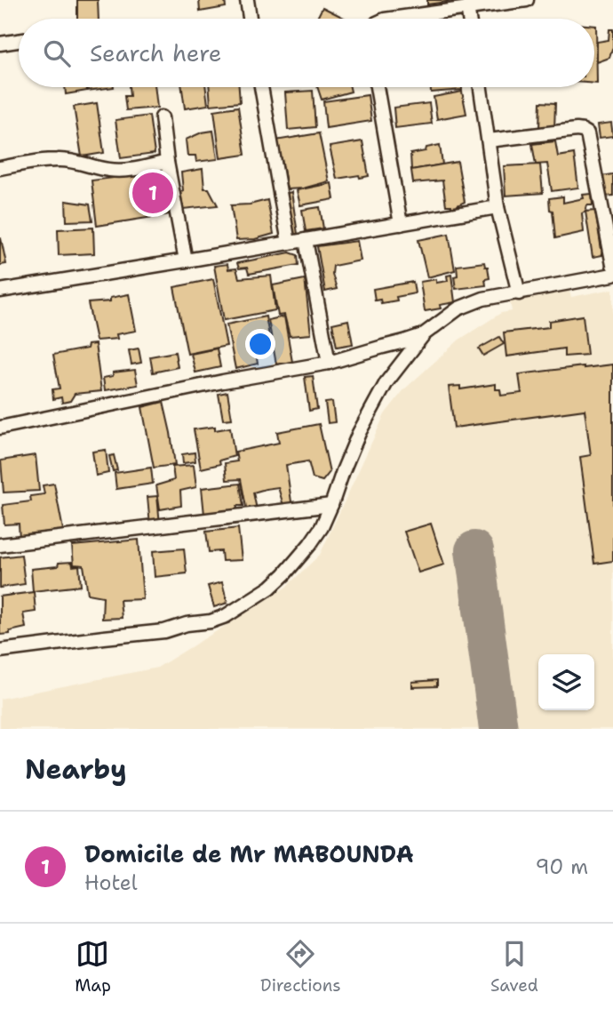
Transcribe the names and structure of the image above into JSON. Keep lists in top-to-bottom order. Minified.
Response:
{"page":{"search":"Search here","pins":"1","heading":"Nearby","list":[{"mark":"1","name":"Domicile de Mr MABOUNDA","note":"Hotel","value":"90 m"}],"nav":["Map","Directions","Saved"]}}
